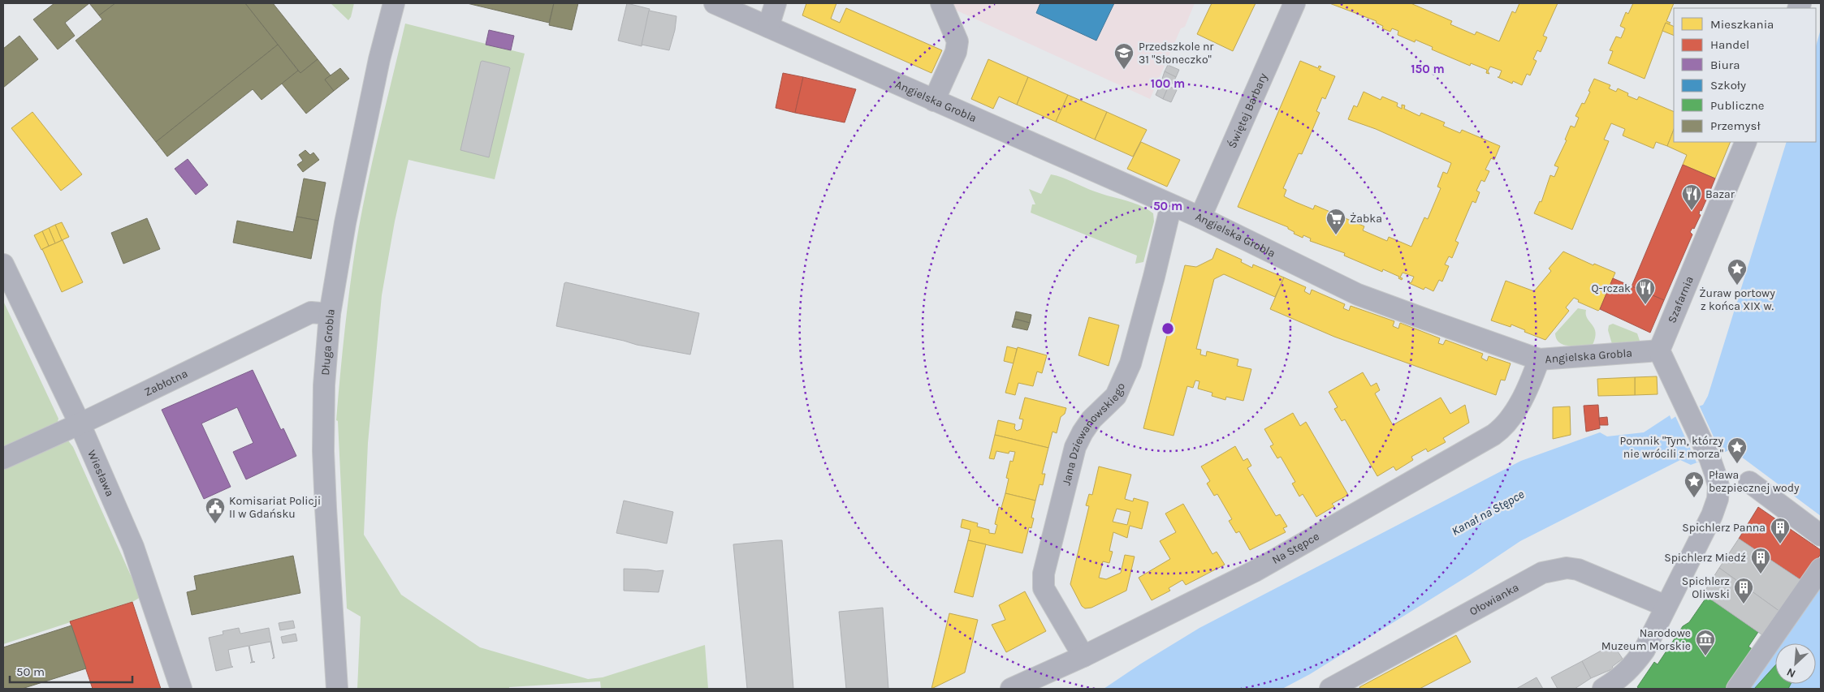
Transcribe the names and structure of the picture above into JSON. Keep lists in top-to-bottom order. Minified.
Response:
{"streets":{"street":["Angielska Grobla","Świętej Barbary","Szafarnia","Długa Grobla","Zabłotna","Jana Dziewanowskiego","Wiesława","Na Stępce","Ołowianka"]},"crossings":[["Angielska Grobla","Świętej Barbary"],["Angielska Grobla","Szafarnia"],["Angielska Grobla","Jana Dziewanowskiego"],["Angielska Grobla","Na Stępce"],["Długa Grobla","Zabłotna"],["Zabłotna","Wiesława"],["Jana Dziewanowskiego","Na Stępce"]],"water":["Kanał na Stępce"],"places":{"school or university":["Przedszkole nr 31 \"Słoneczko\""],"restaurant":["Bazar","Q-rczak"],"supermarket":["Żabka"],"place":["Żuraw portowy z końca XIX w.","Pomnik \"Tym, którzy nie wrócili z morza\"","Pława bezpiecznej wody"],"public building":["Komisariat Policji II w Gdańsku"],"building":["Spichlerz Panna","Spichlerz Miedź","Spichlerz Oliwski"],"museum":["Narodowe Muzeum Morskie"]},"legend":["Mieszkania","Handel","Biura","Szkoły","Publiczne","Przemysł"],"scale_bar":"50 m","north":"bottom left","rings":["150 m","100 m","50 m"]}
